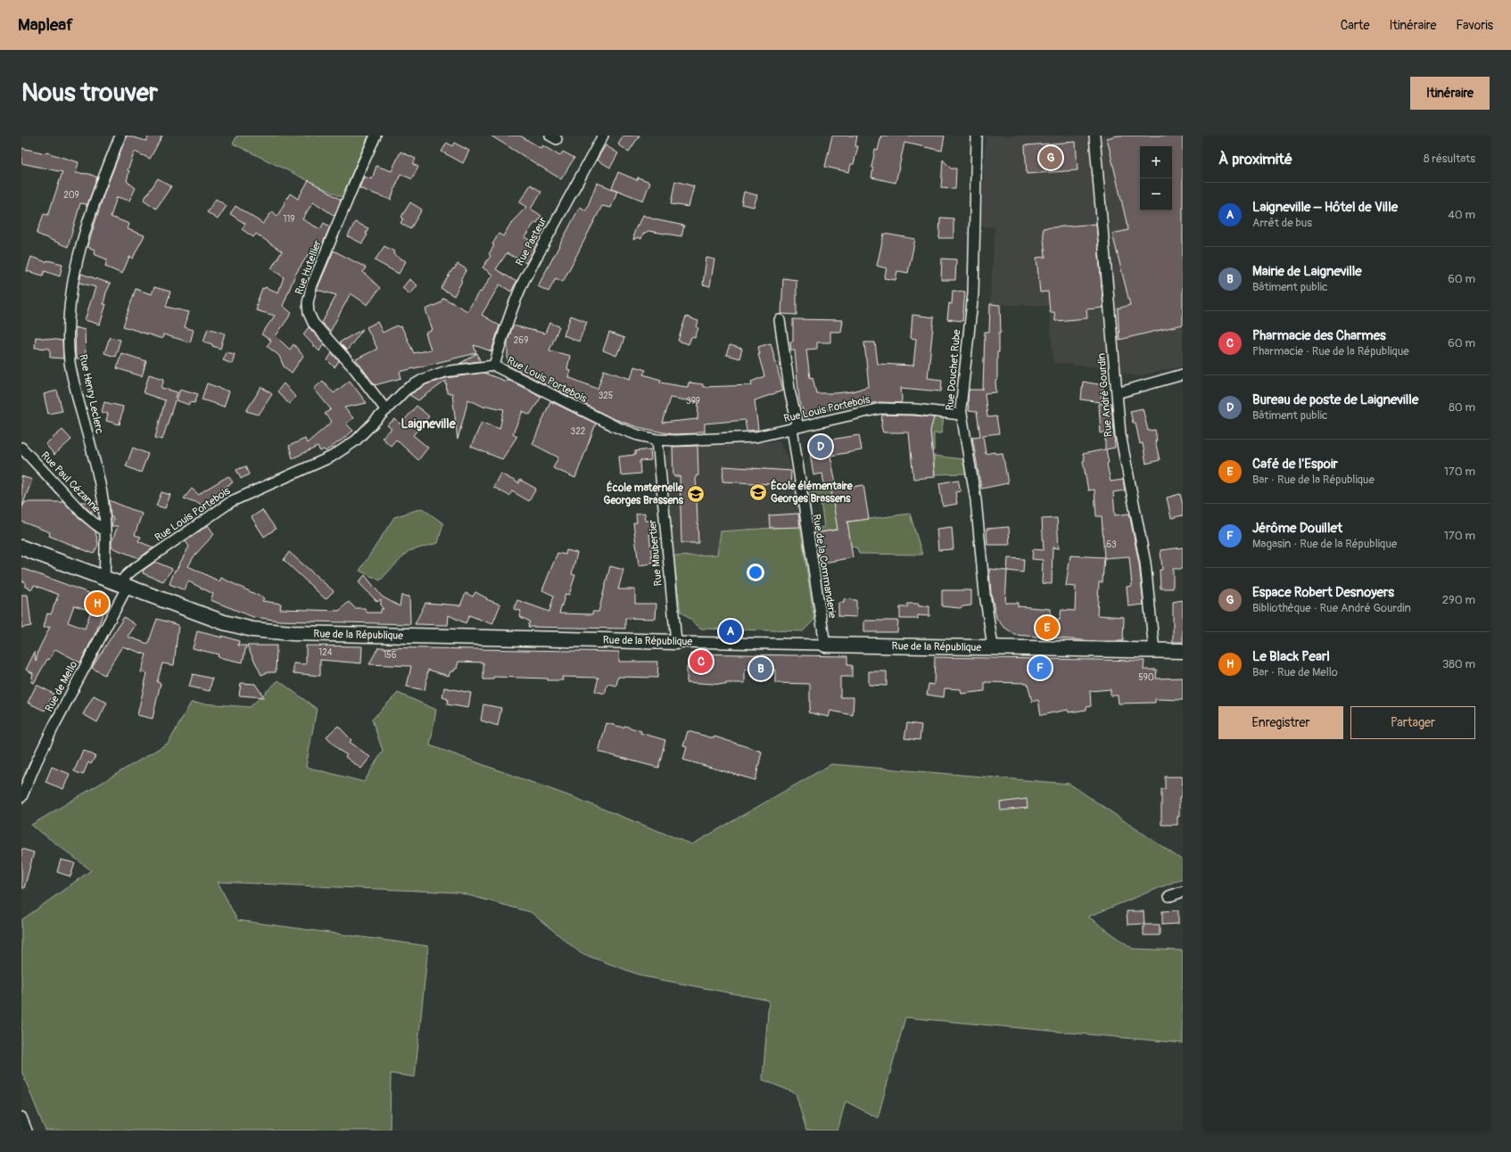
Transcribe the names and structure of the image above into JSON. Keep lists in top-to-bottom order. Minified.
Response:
{"streets":{"main road":["Rue de la République"],"street":["Rue Pasteur","Rue Hutellier","Rue Douchet Rube","Rue Louis Portebois","Rue Henry Leclerc","Rue André Gourdin","Rue Paul Cézanne","Rue Maubertier","Rue de la Commanderie","Rue de Mello"]},"crossings":[["Rue Pasteur","Rue Louis Portebois"],["Rue Hutellier","Rue Louis Portebois"],["Rue Douchet Rube","Rue Louis Portebois"],["Rue Douchet Rube","Rue de la République"],["Rue Louis Portebois","Rue Maubertier"],["Rue Louis Portebois","Rue de la Commanderie"],["Rue Louis Portebois","Rue de la République"],["Rue Louis Portebois","Rue de Mello"],["Rue Henry Leclerc","Rue Paul Cézanne"],["Rue Henry Leclerc","Rue de la République"],["Rue André Gourdin","Rue de la République"],["Rue Maubertier","Rue de la République"],["Rue de la Commanderie","Rue de la République"],["Rue de la République","Rue de Mello"]],"districts":["Laigneville"],"places":{"school or university":["École élémentaire Georges Brassens","École maternelle Georges Brassens"]},"house_numbers":["209","119","269","325","399","322","63","124","156","590"],"page":{"header":"Mapleaf","nav":["Carte","Itinéraire","Favoris"],"buttons":["Itinéraire",["Enregistrer","Partager"]],"title":"Nous trouver","heading":["À proximité","8 résultats"],"pins":["G","D","H","E","A","C","F","B"],"map_buttons":["+","−"],"list":[{"mark":"A","name":"Laigneville – Hôtel de Ville","note":"Arrêt de bus","value":"40 m"},{"mark":"B","name":"Mairie de Laigneville","note":"Bâtiment public","value":"60 m"},{"mark":"C","name":"Pharmacie des Charmes","note":"Pharmacie · Rue de la République","value":"60 m"},{"mark":"D","name":"Bureau de poste de Laigneville","note":"Bâtiment public","value":"80 m"},{"mark":"E","name":"Café de l'Espoir","note":"Bar · Rue de la République","value":"170 m"},{"mark":"F","name":"Jérôme Douillet","note":"Magasin · Rue de la République","value":"170 m"},{"mark":"G","name":"Espace Robert Desnoyers","note":"Bibliothèque · Rue André Gourdin","value":"290 m"},{"mark":"H","name":"Le Black Pearl","note":"Bar · Rue de Mello","value":"380 m"}]}}
